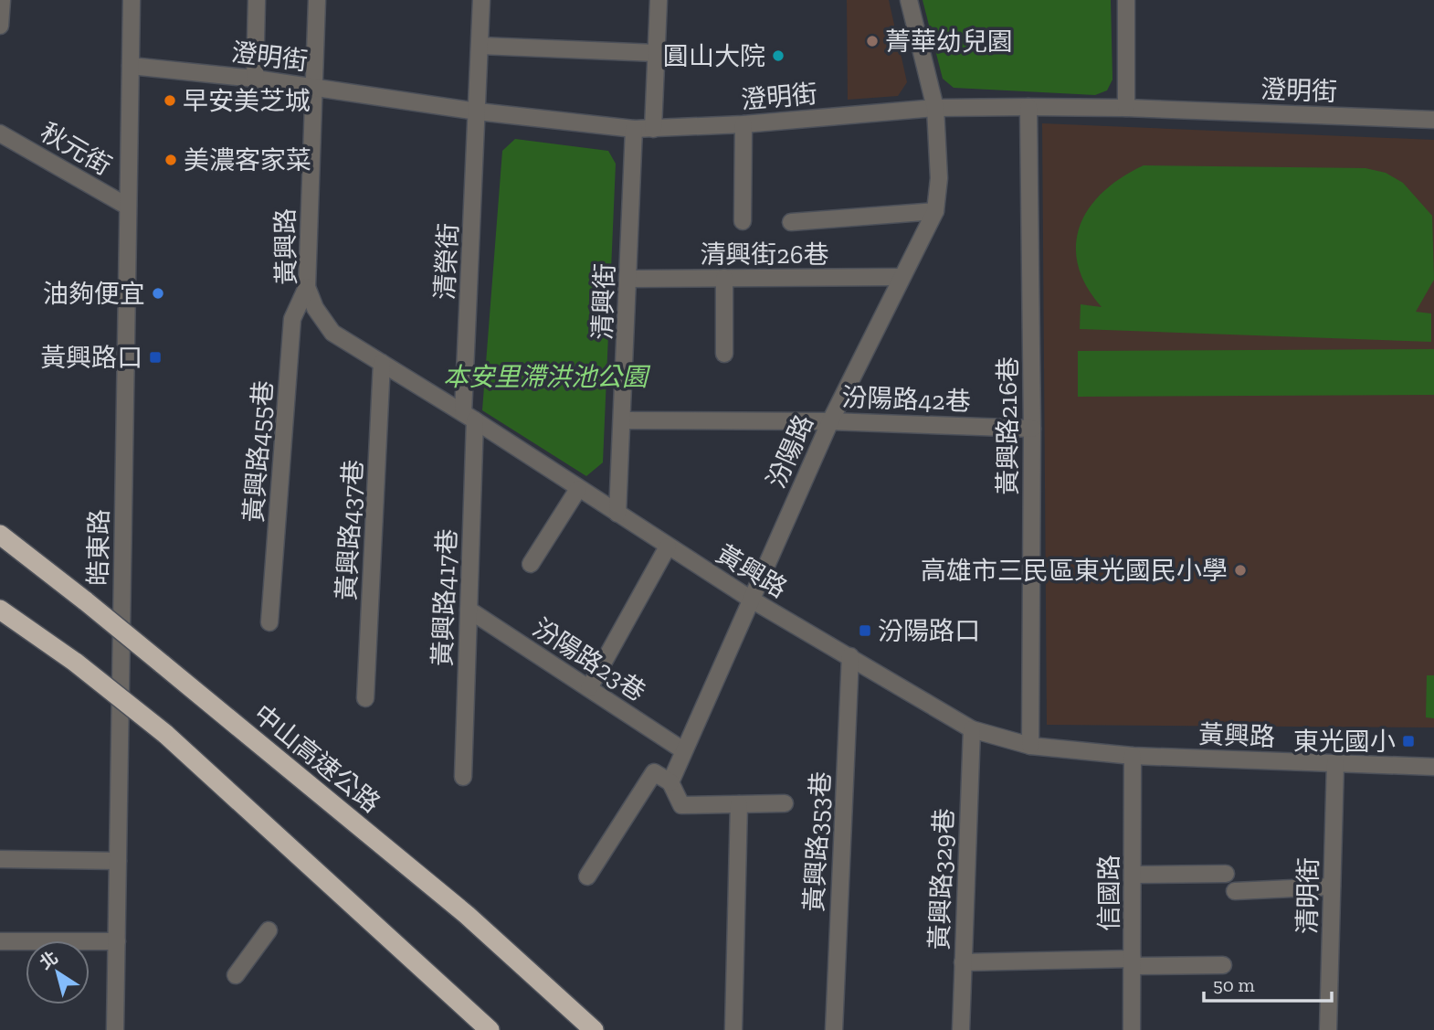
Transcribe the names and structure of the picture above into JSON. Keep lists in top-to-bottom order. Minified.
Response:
{"streets":{"highway":["中山高速公路"],"street":["澄明街","秋元街","黃興路","清興街26巷","清榮街","清興街","汾陽路42巷","黃興路216巷","黃興路455巷","汾陽路","黃興路437巷","皓東路","黃興路417巷","汾陽路23巷","黃興路353巷","黃興路329巷","信國路","清明街"]},"crossings":[["澄明街","黃興路"],["澄明街","清榮街"],["澄明街","清興街"],["澄明街","黃興路216巷"],["澄明街","汾陽路"],["澄明街","皓東路"],["秋元街","皓東路"],["黃興路","清榮街"],["黃興路","清興街"],["黃興路","黃興路216巷"],["黃興路","黃興路455巷"],["黃興路","汾陽路"],["黃興路","黃興路437巷"],["黃興路","黃興路417巷"],["黃興路","黃興路353巷"],["黃興路","黃興路329巷"],["黃興路","信國路"],["黃興路","清明街"],["清興街26巷","清興街"],["清興街26巷","汾陽路"],["清榮街","黃興路417巷"],["清興街","汾陽路42巷"],["汾陽路42巷","黃興路216巷"],["汾陽路42巷","汾陽路"],["汾陽路","汾陽路23巷"],["黃興路417巷","汾陽路23巷"]],"parks":["本安里滯洪池公園"],"places":{"other":["菁華幼兒園","圓山大院","早安美芝城","美濃客家菜","油夠便宜","高雄市三民區東光國民小學"],"transit":["黃興路口","汾陽路口","東光國小"]},"scale_bar":"50 m","north":"top left"}
